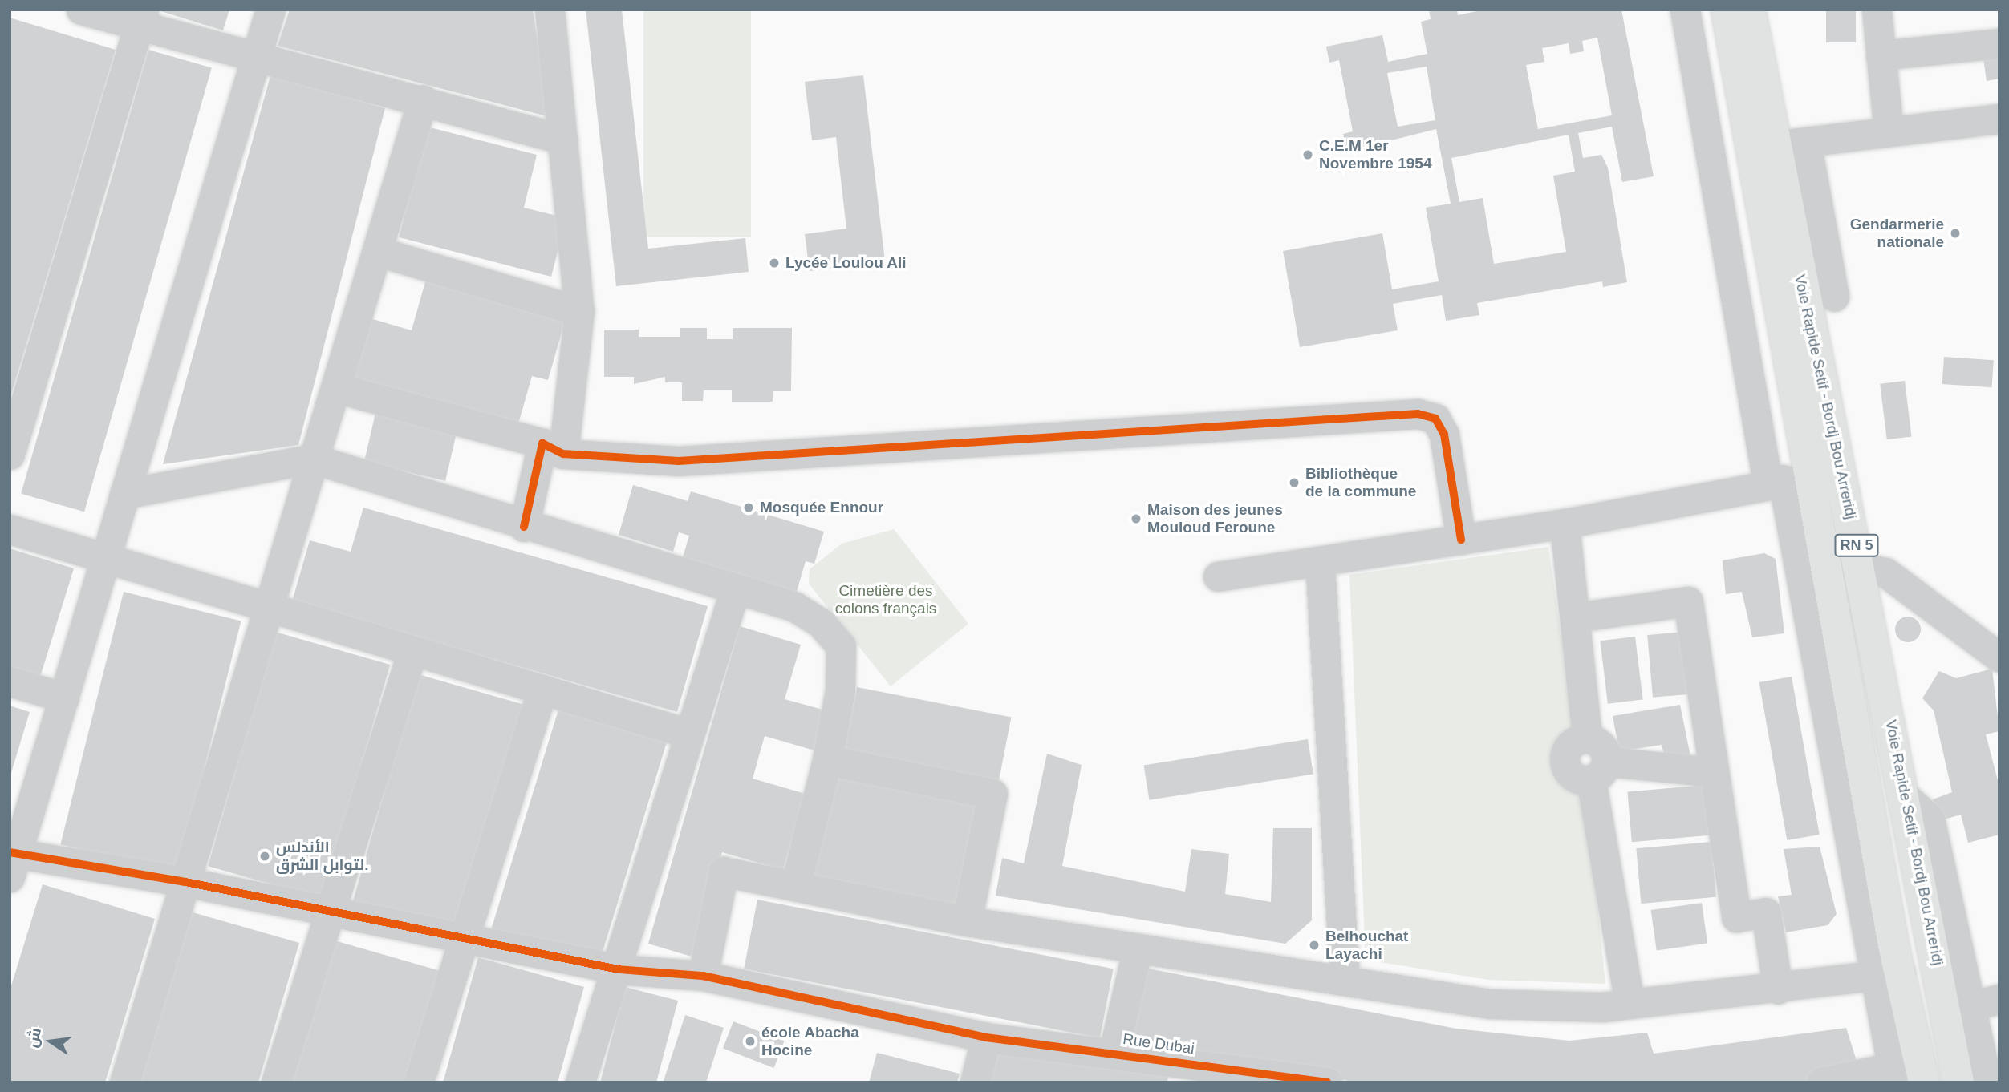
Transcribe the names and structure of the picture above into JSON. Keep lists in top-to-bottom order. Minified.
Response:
{"streets":{"highway":["Voie Rapide Setif - Bordj Bou Arreridj","RN 5"],"street":["Rue Dubai"]},"parks":["Cimetière des colons français"],"places":["C.E.M 1er Novembre 1954","Gendarmerie nationale","Lycée Loulou Ali","Bibliothèque de la commune","Mosquée Ennour","Maison des jeunes Mouloud Feroune","الأندلس لتوابل الشرق.","Belhouchat Layachi","école Abacha Hocine"],"north":"left"}
